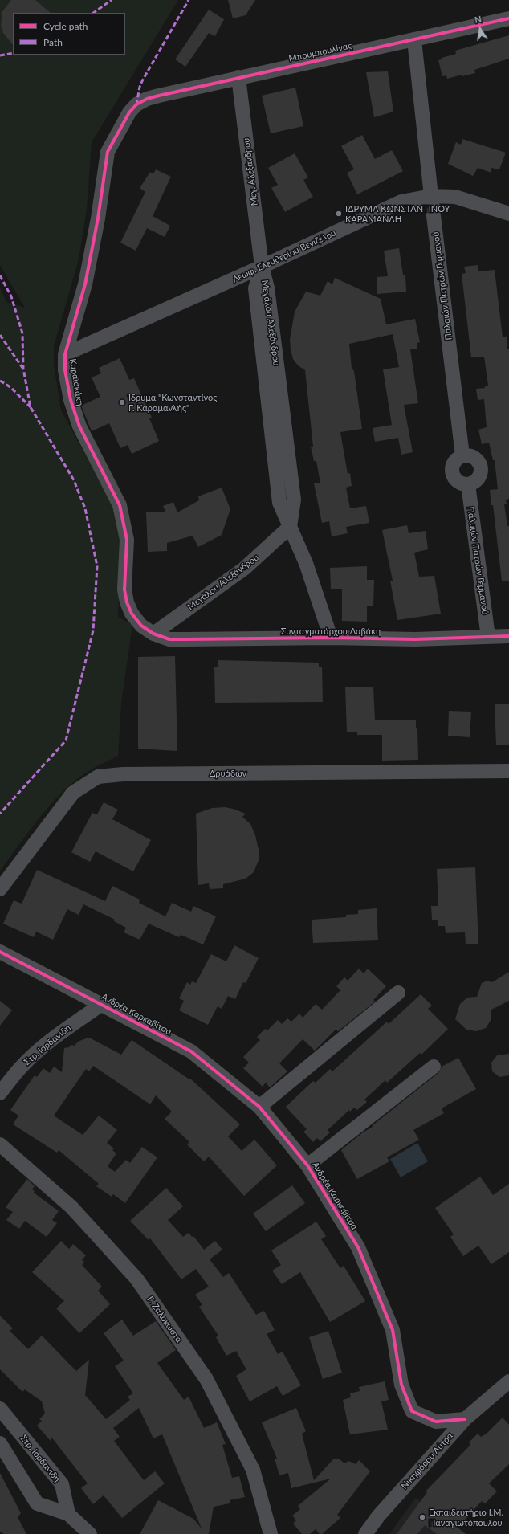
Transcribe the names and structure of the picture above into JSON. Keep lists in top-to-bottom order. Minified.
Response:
{"streets":{"street":["Μπουμπουλίνας","Μεγ. Αλεξάνδρου","Λεωφ. Ελευθερίου Βενιζέλου","Παλαιών Πατρών Γερμανού","Μεγάλου Αλεξάνδρου","Καραϊσκάκη","Συνταγματάρχου Δαβάκη","Δρυάδων","Ανδρέα Καρκαβίτσα","Στρ. Ιορδανιδη","Γ. Ζαλοκωστα","Νικηφόρου Λύτρα"]},"crossings":[["Μπουμπουλίνας","Μεγ. Αλεξάνδρου"],["Μπουμπουλίνας","Παλαιών Πατρών Γερμανού"],["Μπουμπουλίνας","Καραϊσκάκη"],["Μεγ. Αλεξάνδρου","Λεωφ. Ελευθερίου Βενιζέλου"],["Μεγ. Αλεξάνδρου","Μεγάλου Αλεξάνδρου"],["Λεωφ. Ελευθερίου Βενιζέλου","Παλαιών Πατρών Γερμανού"],["Λεωφ. Ελευθερίου Βενιζέλου","Μεγάλου Αλεξάνδρου"],["Λεωφ. Ελευθερίου Βενιζέλου","Καραϊσκάκη"],["Παλαιών Πατρών Γερμανού","Συνταγματάρχου Δαβάκη"],["Μεγάλου Αλεξάνδρου","Καραϊσκάκη"],["Μεγάλου Αλεξάνδρου","Συνταγματάρχου Δαβάκη"],["Καραϊσκάκη","Συνταγματάρχου Δαβάκη"],["Ανδρέα Καρκαβίτσα","Στρ. Ιορδανιδη"],["Ανδρέα Καρκαβίτσα","Νικηφόρου Λύτρα"]],"places":["ΙΔΡΥΜΑ ΚΩΝΣΤΑΝΤΙΝΟΥ ΚΑΡΑΜΑΝΛΗ","Ίδρυμα \"Κωνσταντίνος Γ. Καραμανλής\"","Εκπαιδευτήριο Ι.Μ. Παναγιωτόπουλου"],"legend":["Cycle path","Path"],"north":"top"}
